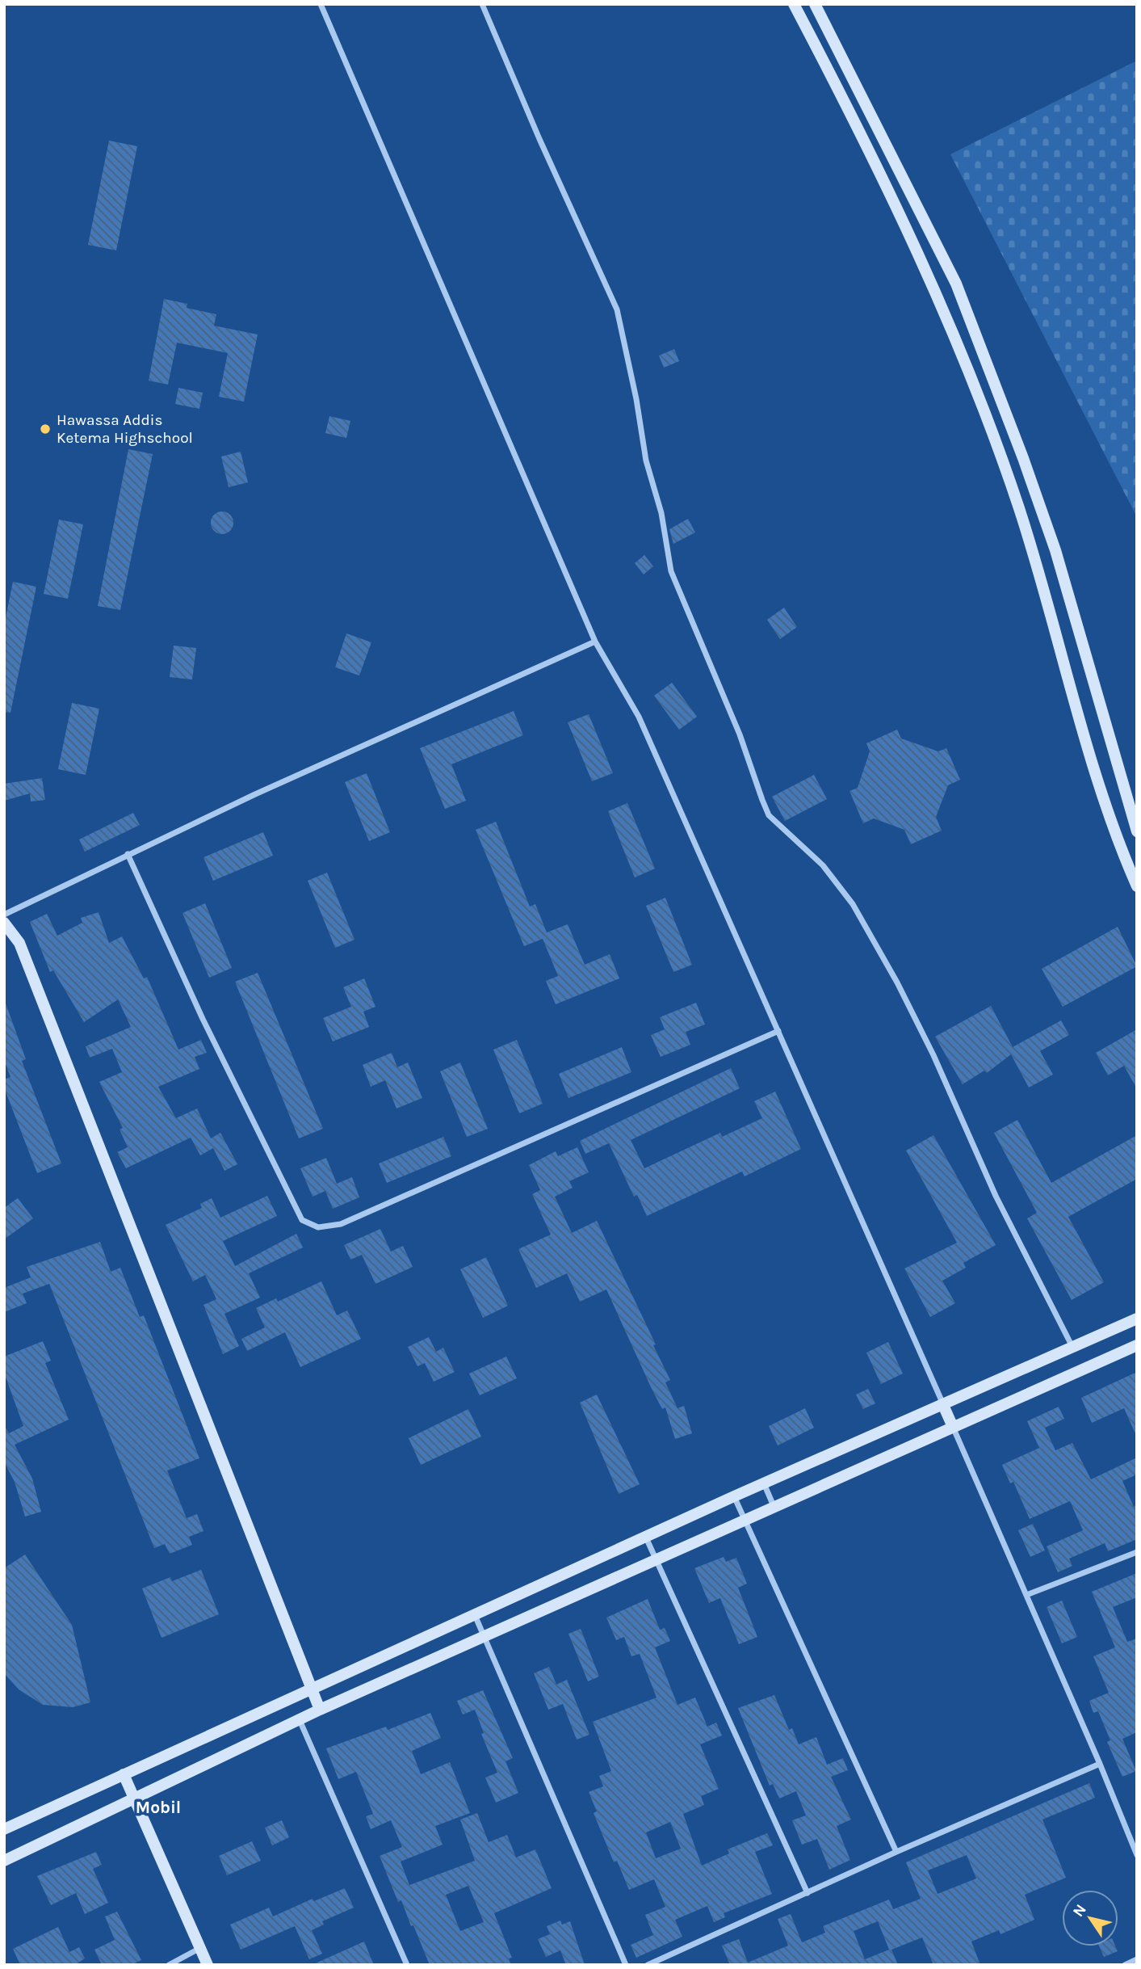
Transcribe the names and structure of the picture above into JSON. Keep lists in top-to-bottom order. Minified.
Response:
{"districts":["Mobil"],"places":["Hawassa Addis Ketema Highschool"],"north":"top left"}
